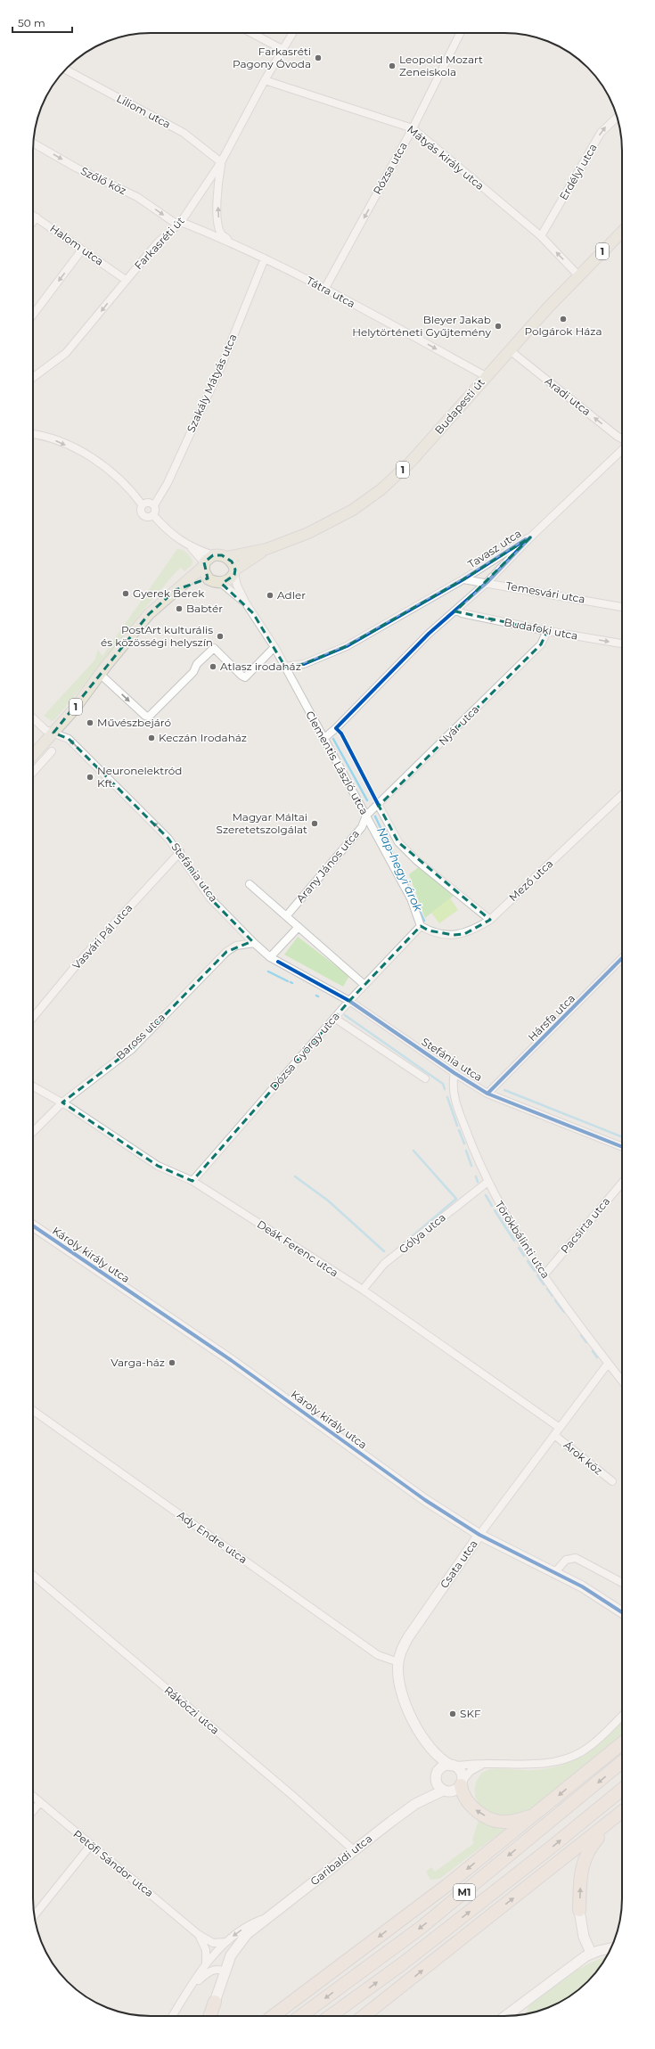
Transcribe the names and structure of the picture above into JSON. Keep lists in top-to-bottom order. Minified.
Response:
{"streets":{"highway":["M1"],"main road":["1","Budapesti út"],"street":["Liliom utca","Mátyás király utca","Rózsa utca","Erdélyi utca","Szőlő köz","Farkasréti út","Halom utca","Tátra utca","Szakály Mátyás utca","Aradi utca","Tavasz utca","Temesvári utca","Budafoki utca","Nyár utca","Clementis László utca","Arany János utca","Stefánia utca","Mező utca","Vasvári Pál utca","Hársfa utca","Baross utca","Dózsa György utca","Pacsirta utca","Gólya utca","Törökbálinti utca","Deák Ferenc utca","Károly király utca","Árok köz","Ady Endre utca","Csata utca","Rákóczi utca","Garibaldi utca","Petőfi Sándor utca"]},"crossings":[["Liliom utca","Farkasréti út"],["Liliom utca","Tátra utca"],["Mátyás király utca","Rózsa utca"],["Mátyás király utca","Erdélyi utca"],["Mátyás király utca","Farkasréti út"],["Mátyás király utca","Budapesti út"],["Rózsa utca","Tátra utca"],["Szőlő köz","Farkasréti út"],["Szőlő köz","Tátra utca"],["Farkasréti út","Halom utca"],["Farkasréti út","Tátra utca"],["1","Budapesti út"],["1","Clementis László utca"],["1","Stefánia utca"],["Tátra utca","Szakály Mátyás utca"],["Tátra utca","Budapesti út"],["Aradi utca","Budapesti út"],["Budapesti út","Clementis László utca"],["Tavasz utca","Temesvári utca"],["Tavasz utca","Budafoki utca"],["Tavasz utca","Clementis László utca"],["Budafoki utca","Nyár utca"],["Nyár utca","Clementis László utca"],["Nyár utca","Arany János utca"],["Clementis László utca","Arany János utca"],["Clementis László utca","Mező utca"],["Clementis László utca","Dózsa György utca"],["Stefánia utca","Vasvári Pál utca"],["Stefánia utca","Hársfa utca"],["Stefánia utca","Baross utca"],["Stefánia utca","Dózsa György utca"],["Stefánia utca","Törökbálinti utca"],["Mező utca","Dózsa György utca"],["Baross utca","Deák Ferenc utca"],["Dózsa György utca","Deák Ferenc utca"],["Pacsirta utca","Törökbálinti utca"],["Gólya utca","Törökbálinti utca"],["Gólya utca","Deák Ferenc utca"],["Törökbálinti utca","Csata utca"],["Deák Ferenc utca","Csata utca"],["Károly király utca","Csata utca"],["Árok köz","Csata utca"],["Ady Endre utca","Csata utca"],["Csata utca","Garibaldi utca"],["Rákóczi utca","Garibaldi utca"],["Garibaldi utca","Petőfi Sándor utca"]],"one_way":["Rózsa utca","Erdélyi utca","Szőlő köz","Aradi utca","Budafoki utca"],"water":["Nap-hegyi árok"],"places":["Farkasréti Pagony Óvoda","Leopold Mozart Zeneiskola","Polgárok Háza","Bleyer Jakab Helytörténeti Gyűjtemény","Gyerek Berek","Adler","Babtér","PostArt kulturális és közösségi helyszín","Atlasz irodaház","Művészbejáró","Keczán Irodaház","Neuronelektród Kft.","Magyar Máltai Szeretetszolgálat","Varga-ház","SKF"],"scale_bar":"50 m"}
